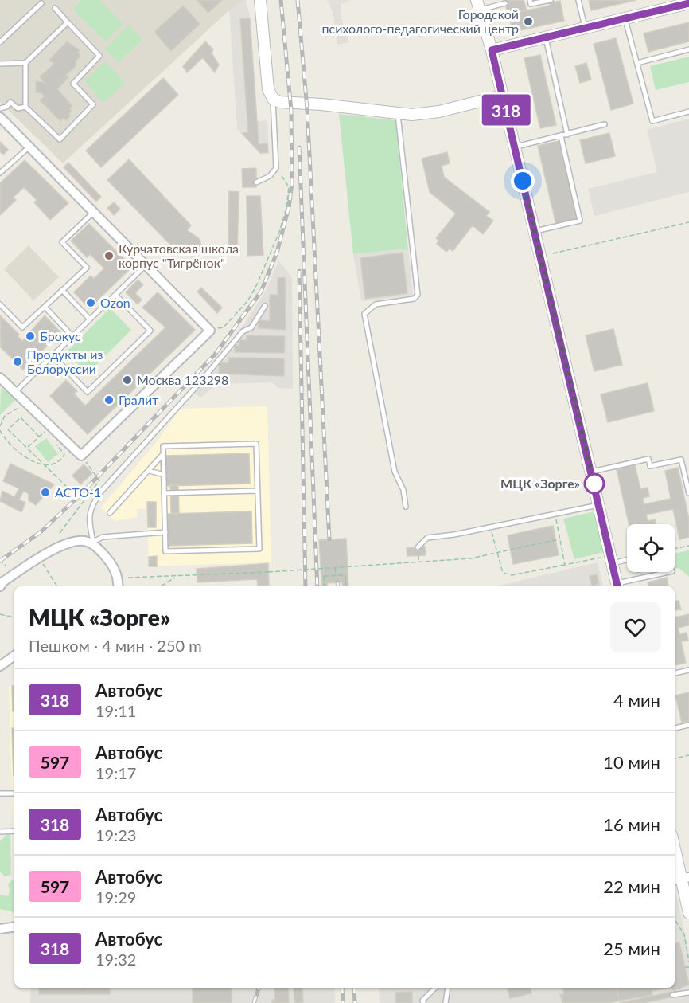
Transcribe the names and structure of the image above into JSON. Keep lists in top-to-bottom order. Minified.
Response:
{"places":["Городской психолого-педагогический центр","Курчатовская школа корпус \"Тигрёнок\"","Ozon","Брокус","Продукты из Белоруссии","Москва 123298","Гралит","МЦК «Зорге»","АСТО-1"],"lines":["bus line 318"],"page":{"on_map":"318","heading":["МЦК «Зорге»","Пешком · 4 мин · 250 m"],"list":[{"mark":"318","name":"Автобус","note":"19:11","value":"4 мин"},{"mark":"597","name":"Автобус","note":"19:17","value":"10 мин"},{"mark":"318","name":"Автобус","note":"19:23","value":"16 мин"},{"mark":"597","name":"Автобус","note":"19:29","value":"22 мин"},{"mark":"318","name":"Автобус","note":"19:32","value":"25 мин"}]}}
